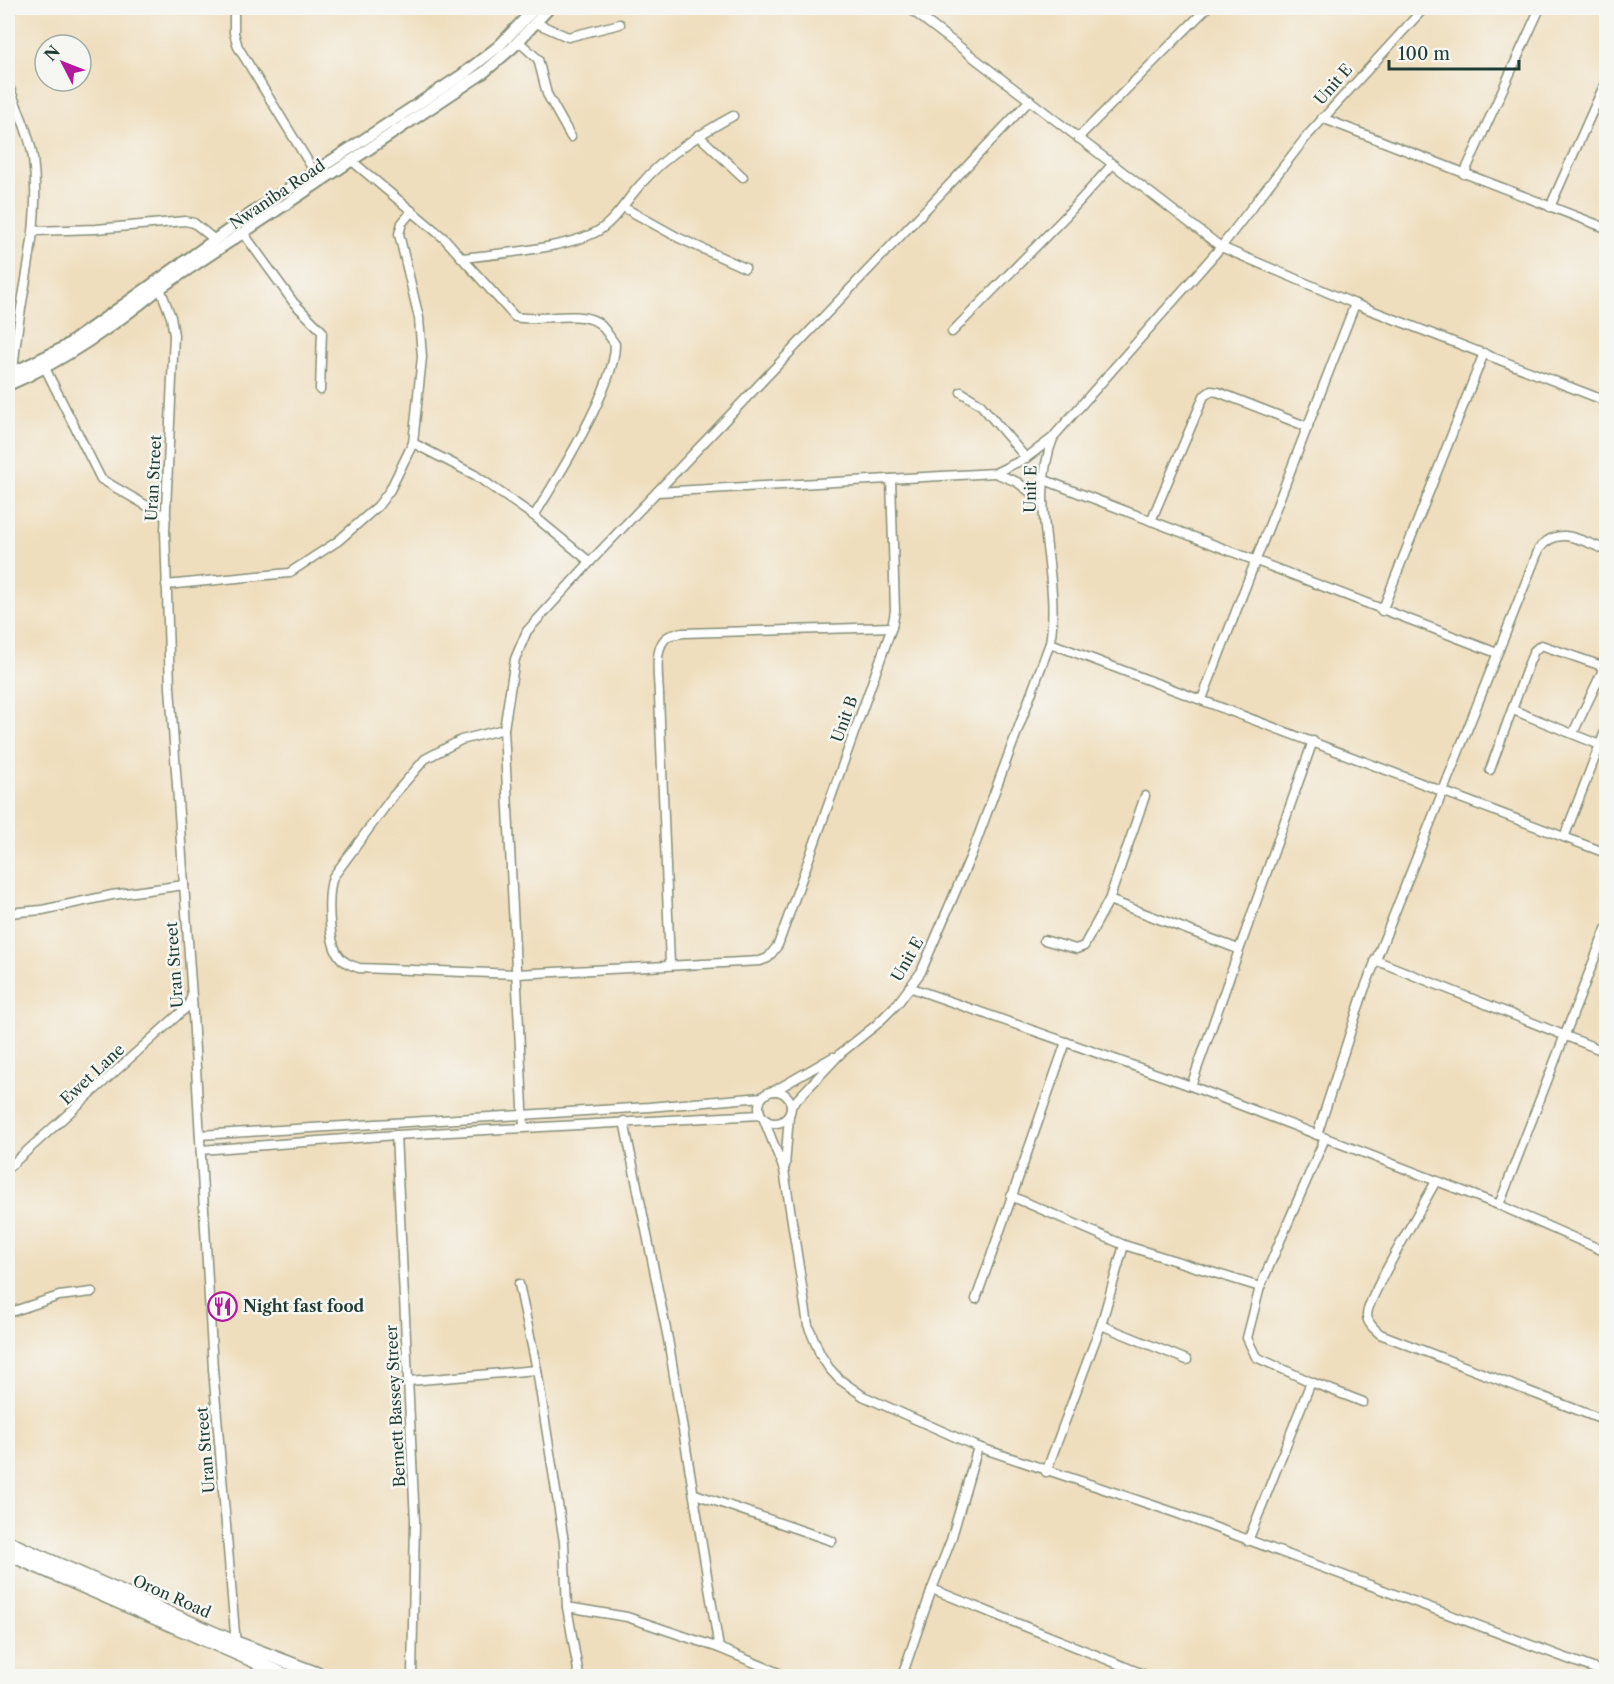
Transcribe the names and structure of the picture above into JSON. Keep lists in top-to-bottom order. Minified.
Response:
{"streets":{"highway":["Oron Road"],"main road":["Nwaniba Road"],"street":["Unit E","Uran Street","Unit B","Ewet Lane","Bernett Bassey Streer"]},"crossings":[["Nwaniba Road","Uran Street"],["Uran Street","Ewet Lane"],["Uran Street","Oron Road"]],"places":{"restaurant":["Night fast food"]},"scale_bar":"100 m","north":"top left"}
